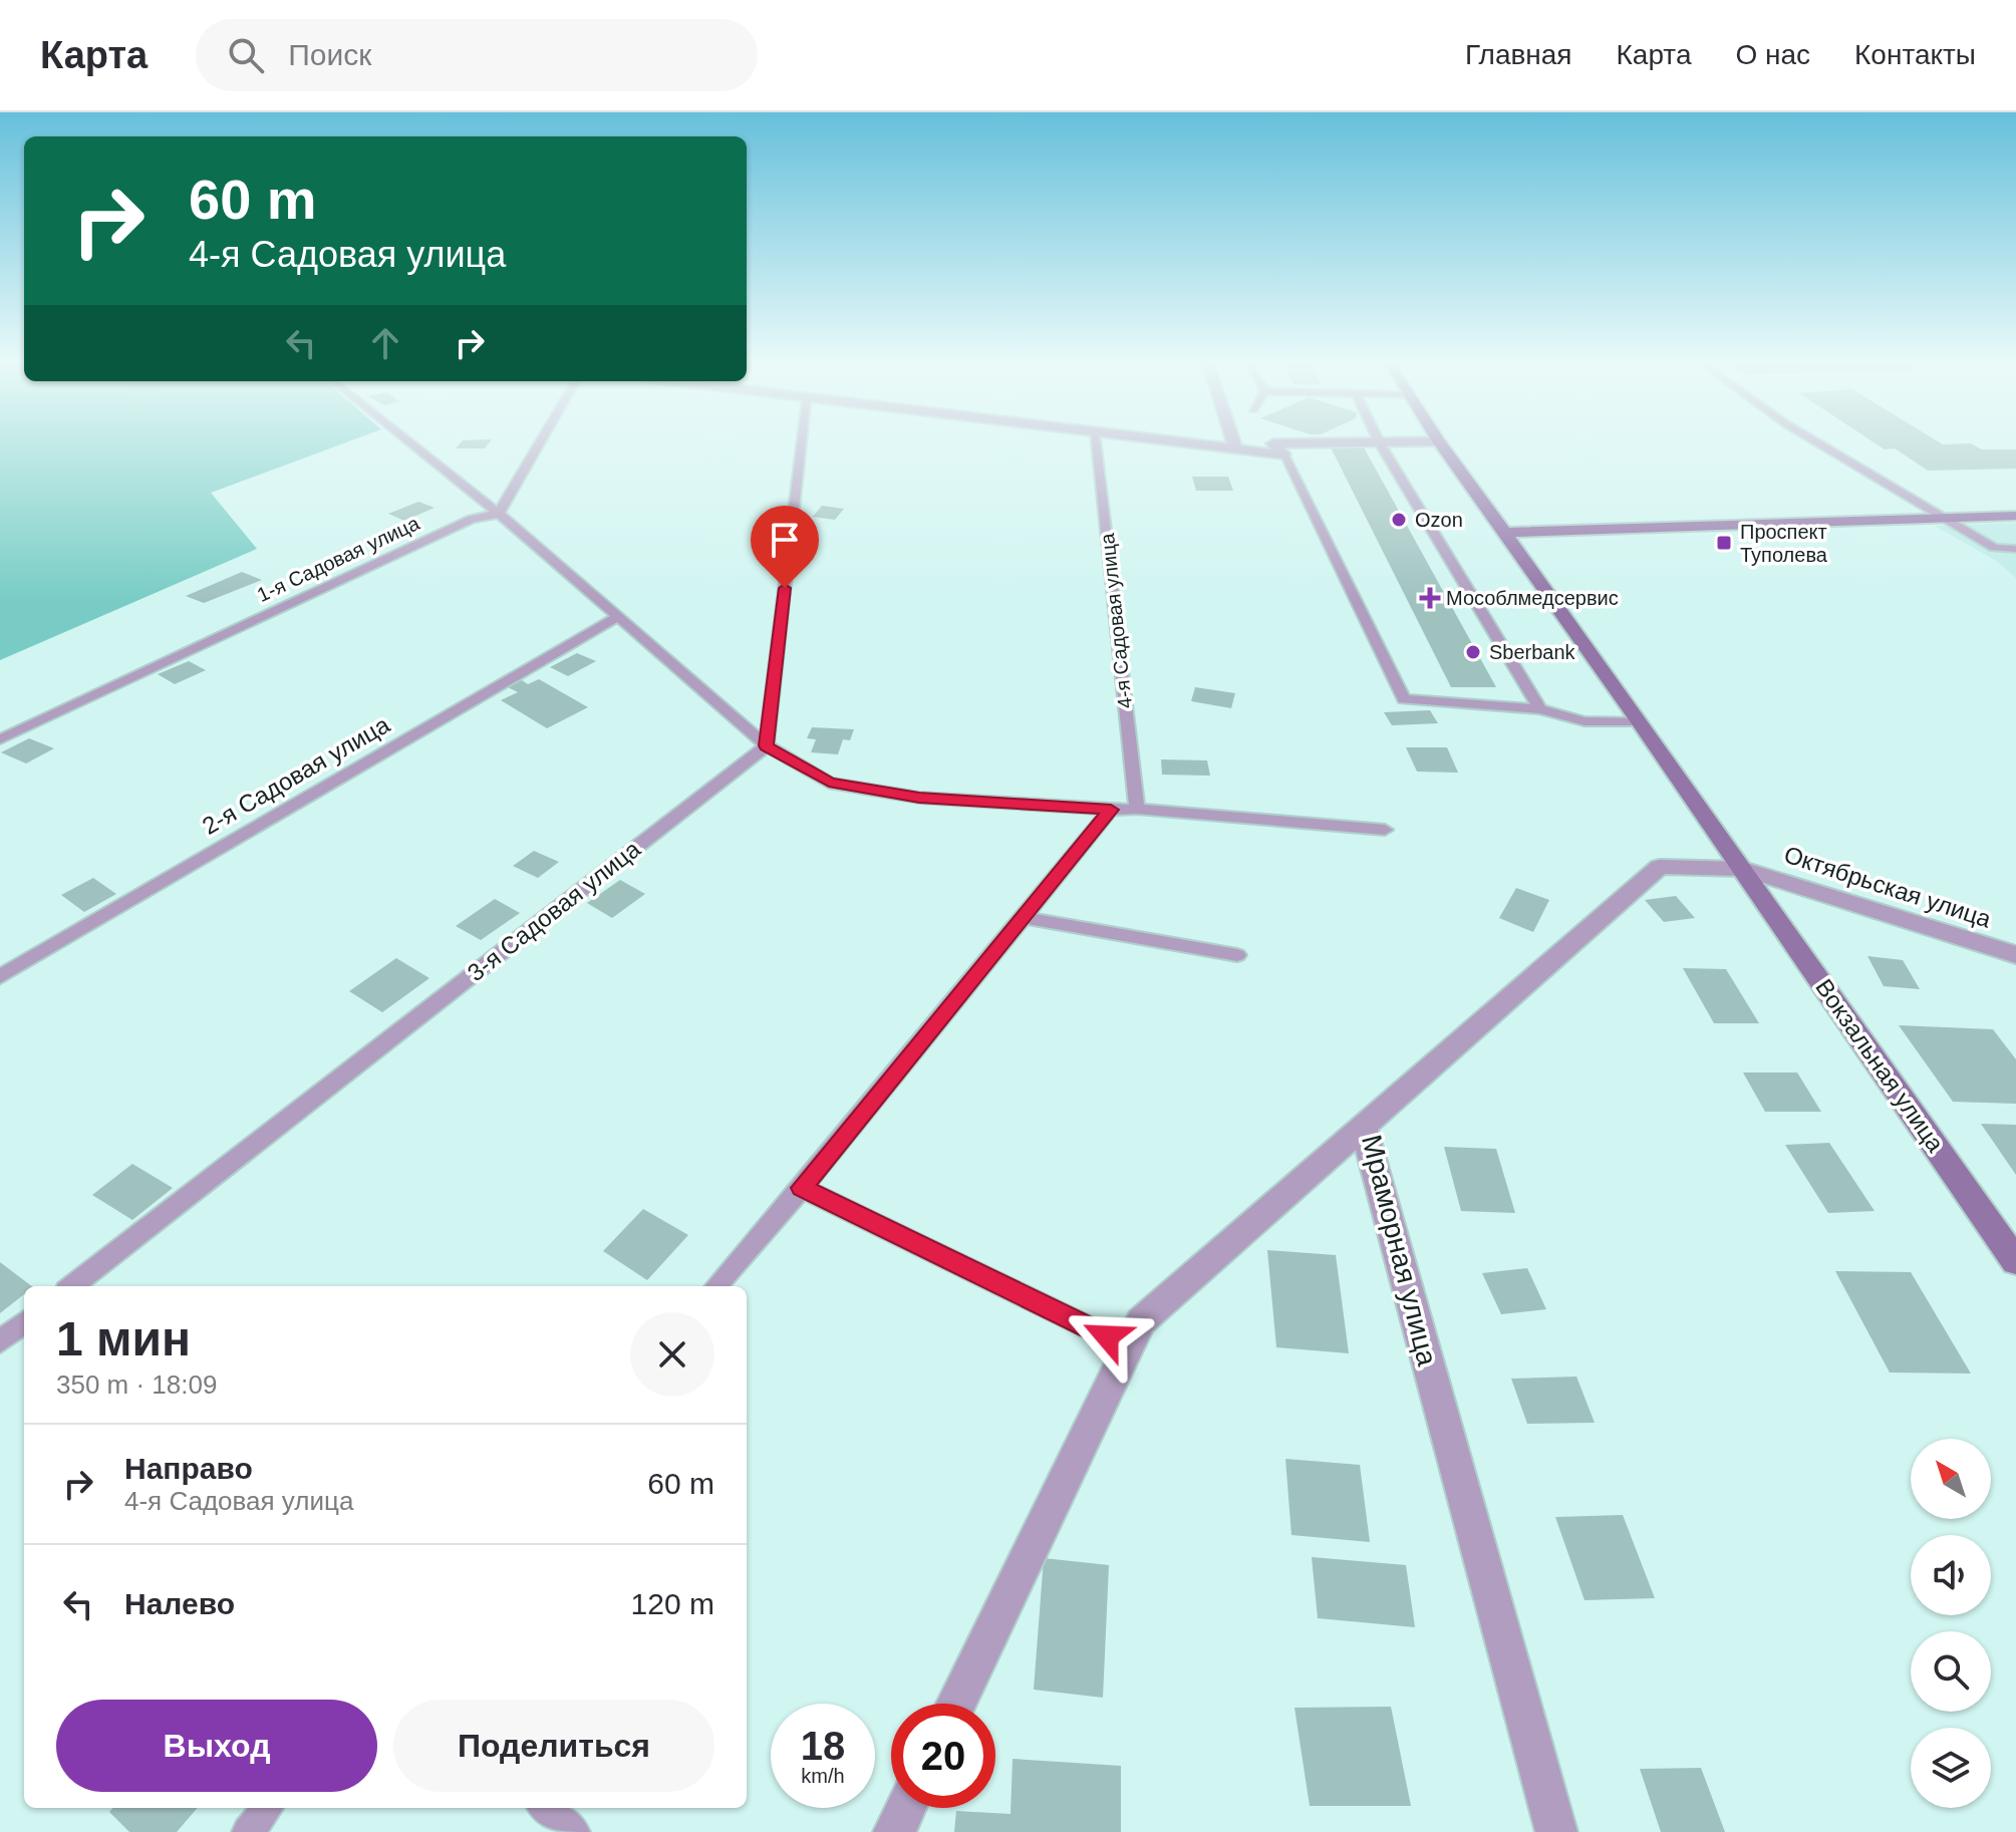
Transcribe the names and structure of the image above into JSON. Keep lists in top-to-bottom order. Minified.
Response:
{"streets":{"main road":["Вокзальная улица"],"street":["Октябрьская улица","Мраморная улица"],"lane":["1-я Садовая улица","4-я Садовая улица","2-я Садовая улица","3-я Садовая улица"]},"crossings":[["Октябрьская улица","Вокзальная улица"],["Октябрьская улица","Мраморная улица"],["Вокзальная улица","Мраморная улица"]],"places":{"other":["Ozon","Sberbank"],"transit":["Проспект Туполева"],"health":["Мособлмедсервис"]},"north":"top left","page":{"header":"Карта","search":"Поиск","nav":["Главная","Карта","О нас","Контакты"],"turn":["60 m","4-я Садовая улица"],"heading":["1 мин","350 m · 18:09"],"list":[{"name":"Направо","note":"4-я Садовая улица","value":"60 m"},{"name":"Налево","value":"120 m"}],"buttons":["Выход","Поделиться"],"speed":"18 km/h","limit":"20"}}
